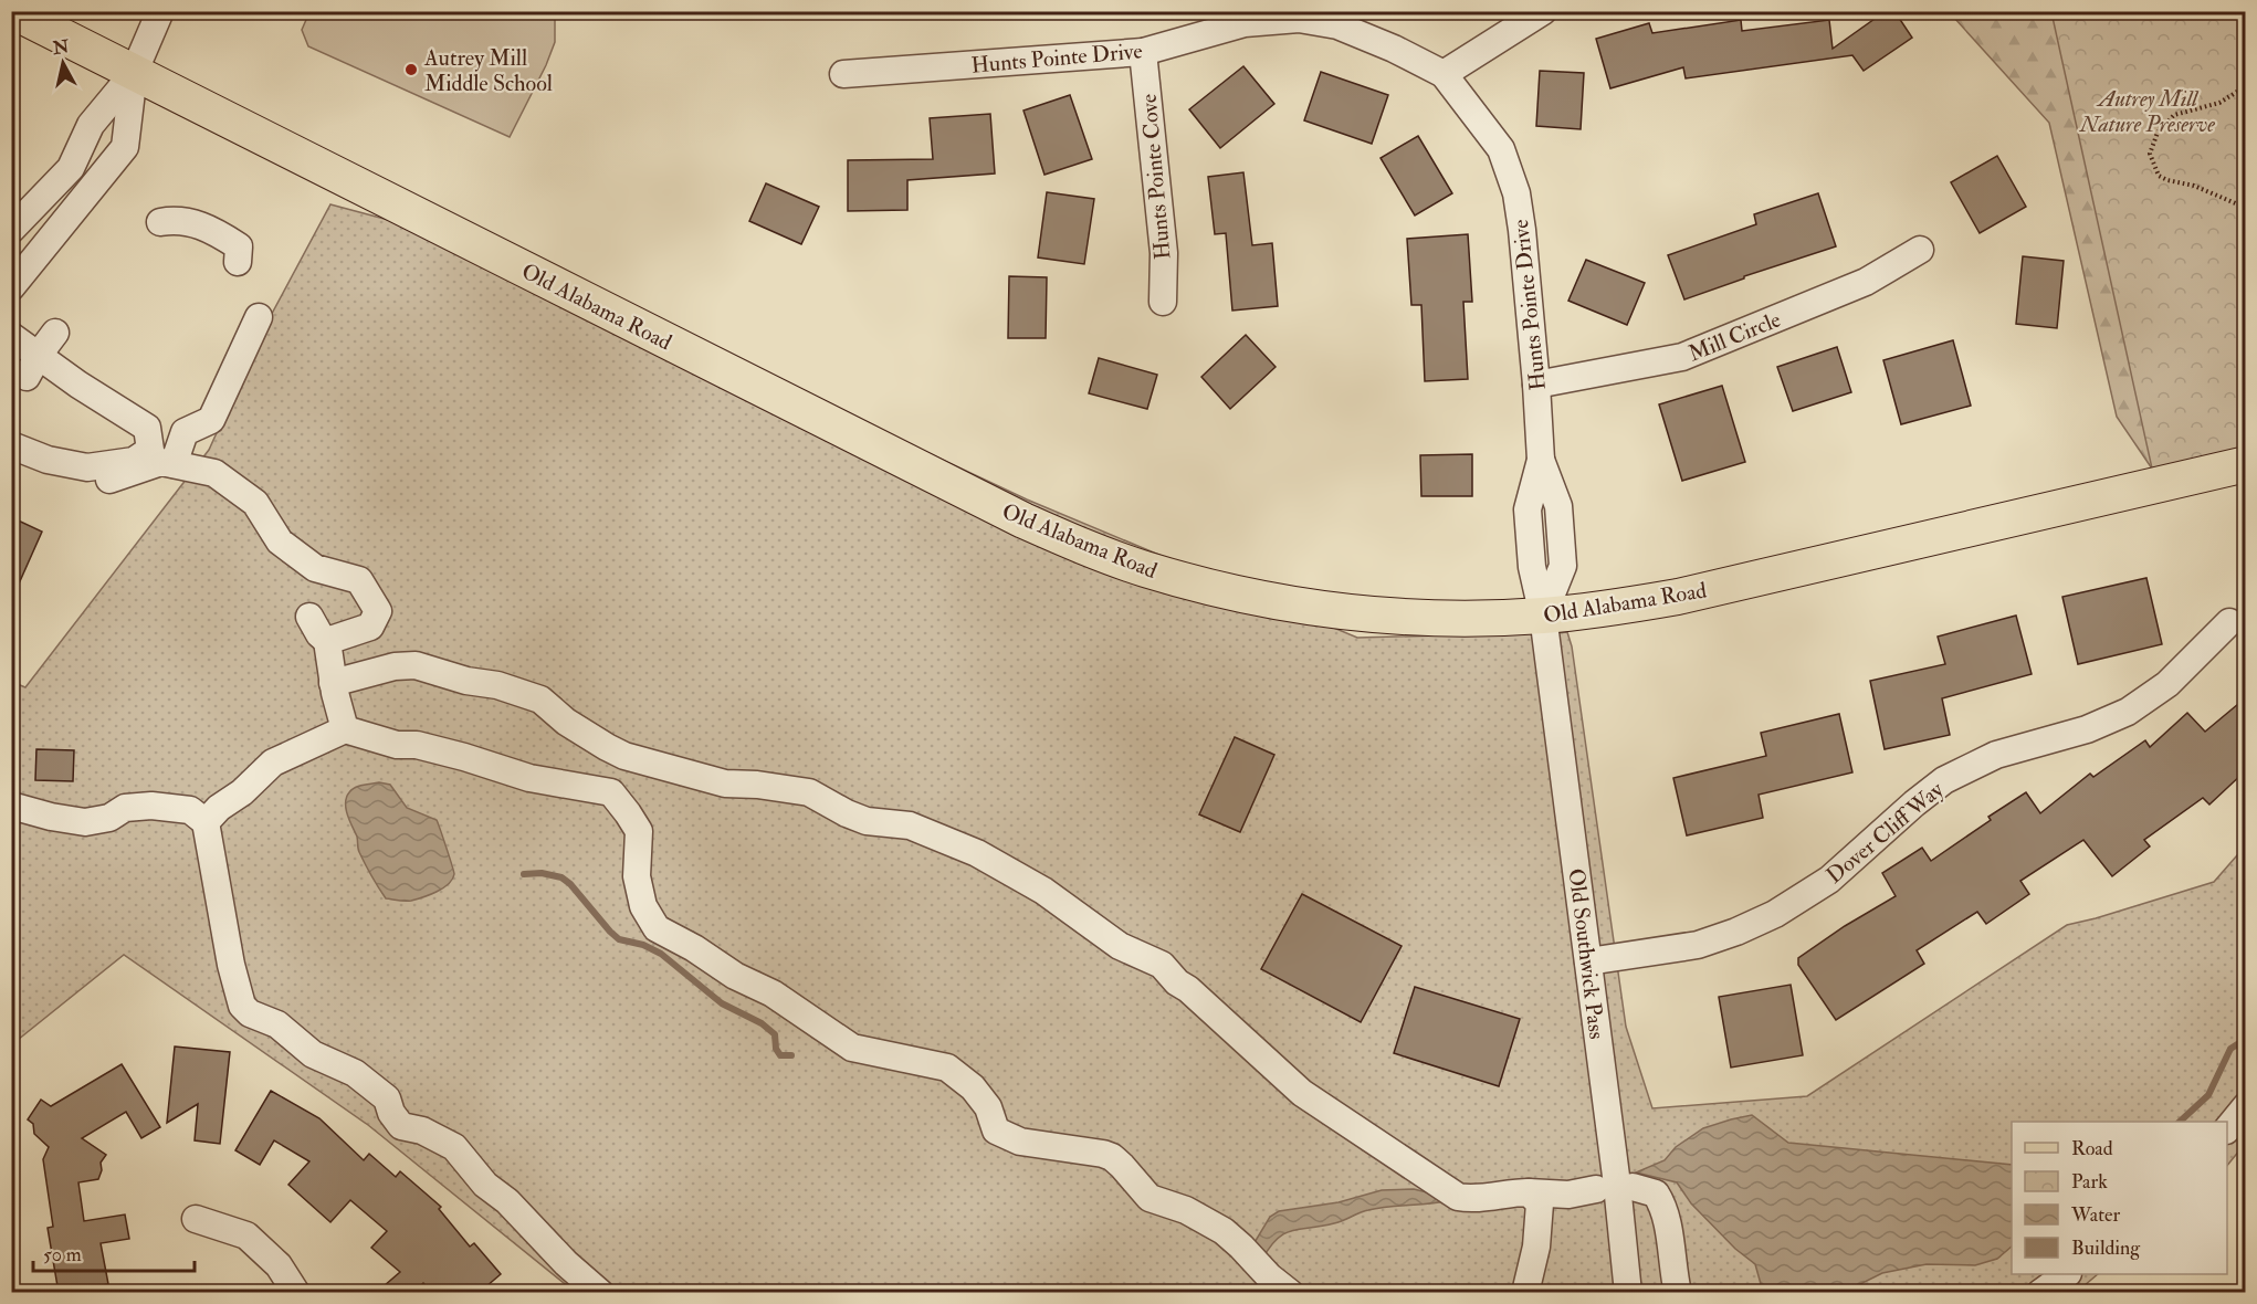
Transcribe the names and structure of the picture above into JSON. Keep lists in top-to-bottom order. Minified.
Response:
{"streets":{"main road":["Old Alabama Road"],"street":["Hunts Pointe Drive","Hunts Pointe Cove","Mill Circle","Dover Cliff Way","Old Southwick Pass"]},"crossings":[["Hunts Pointe Drive","Hunts Pointe Cove"],["Hunts Pointe Drive","Old Alabama Road"],["Hunts Pointe Drive","Mill Circle"],["Hunts Pointe Drive","Old Southwick Pass"],["Old Alabama Road","Old Southwick Pass"],["Dover Cliff Way","Old Southwick Pass"]],"parks":["Autrey Mill Nature Preserve"],"places":["Autrey Mill Middle School"],"legend":["Road","Park","Water","Building"],"scale_bar":"50 m","north":"top"}
